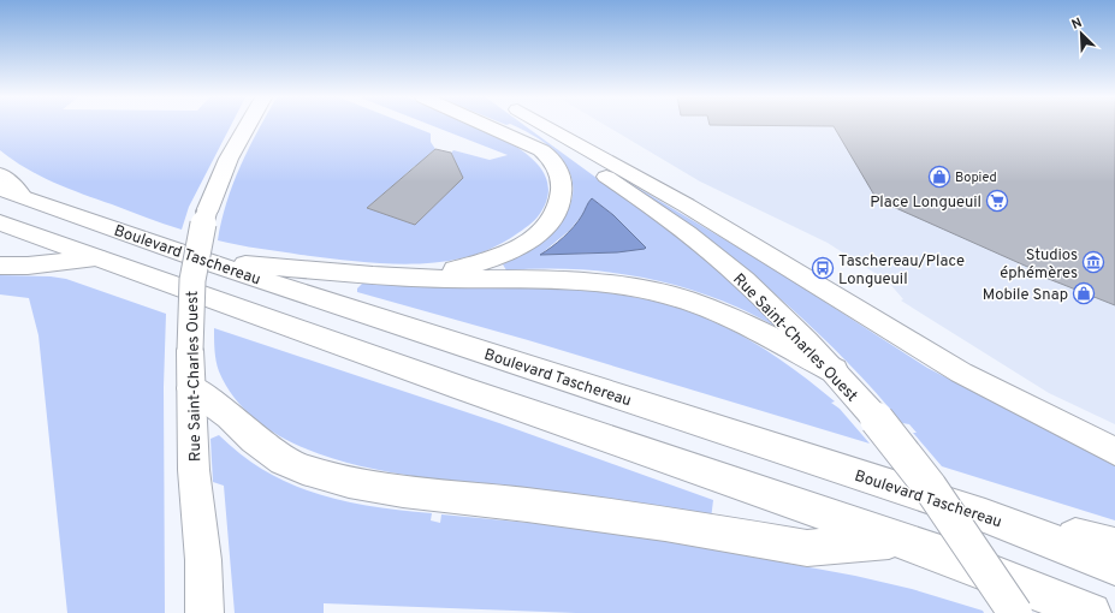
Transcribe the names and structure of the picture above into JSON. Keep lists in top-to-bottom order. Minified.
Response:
{"streets":{"highway":["Boulevard Taschereau"],"street":["Rue Saint-Charles Ouest"]},"places":{"shop":["Bopied","Mobile Snap"],"supermarket":["Place Longueuil"],"museum":["Studios éphémères"],"bus stop":["Taschereau/Place Longueuil"]},"north":"top left"}
